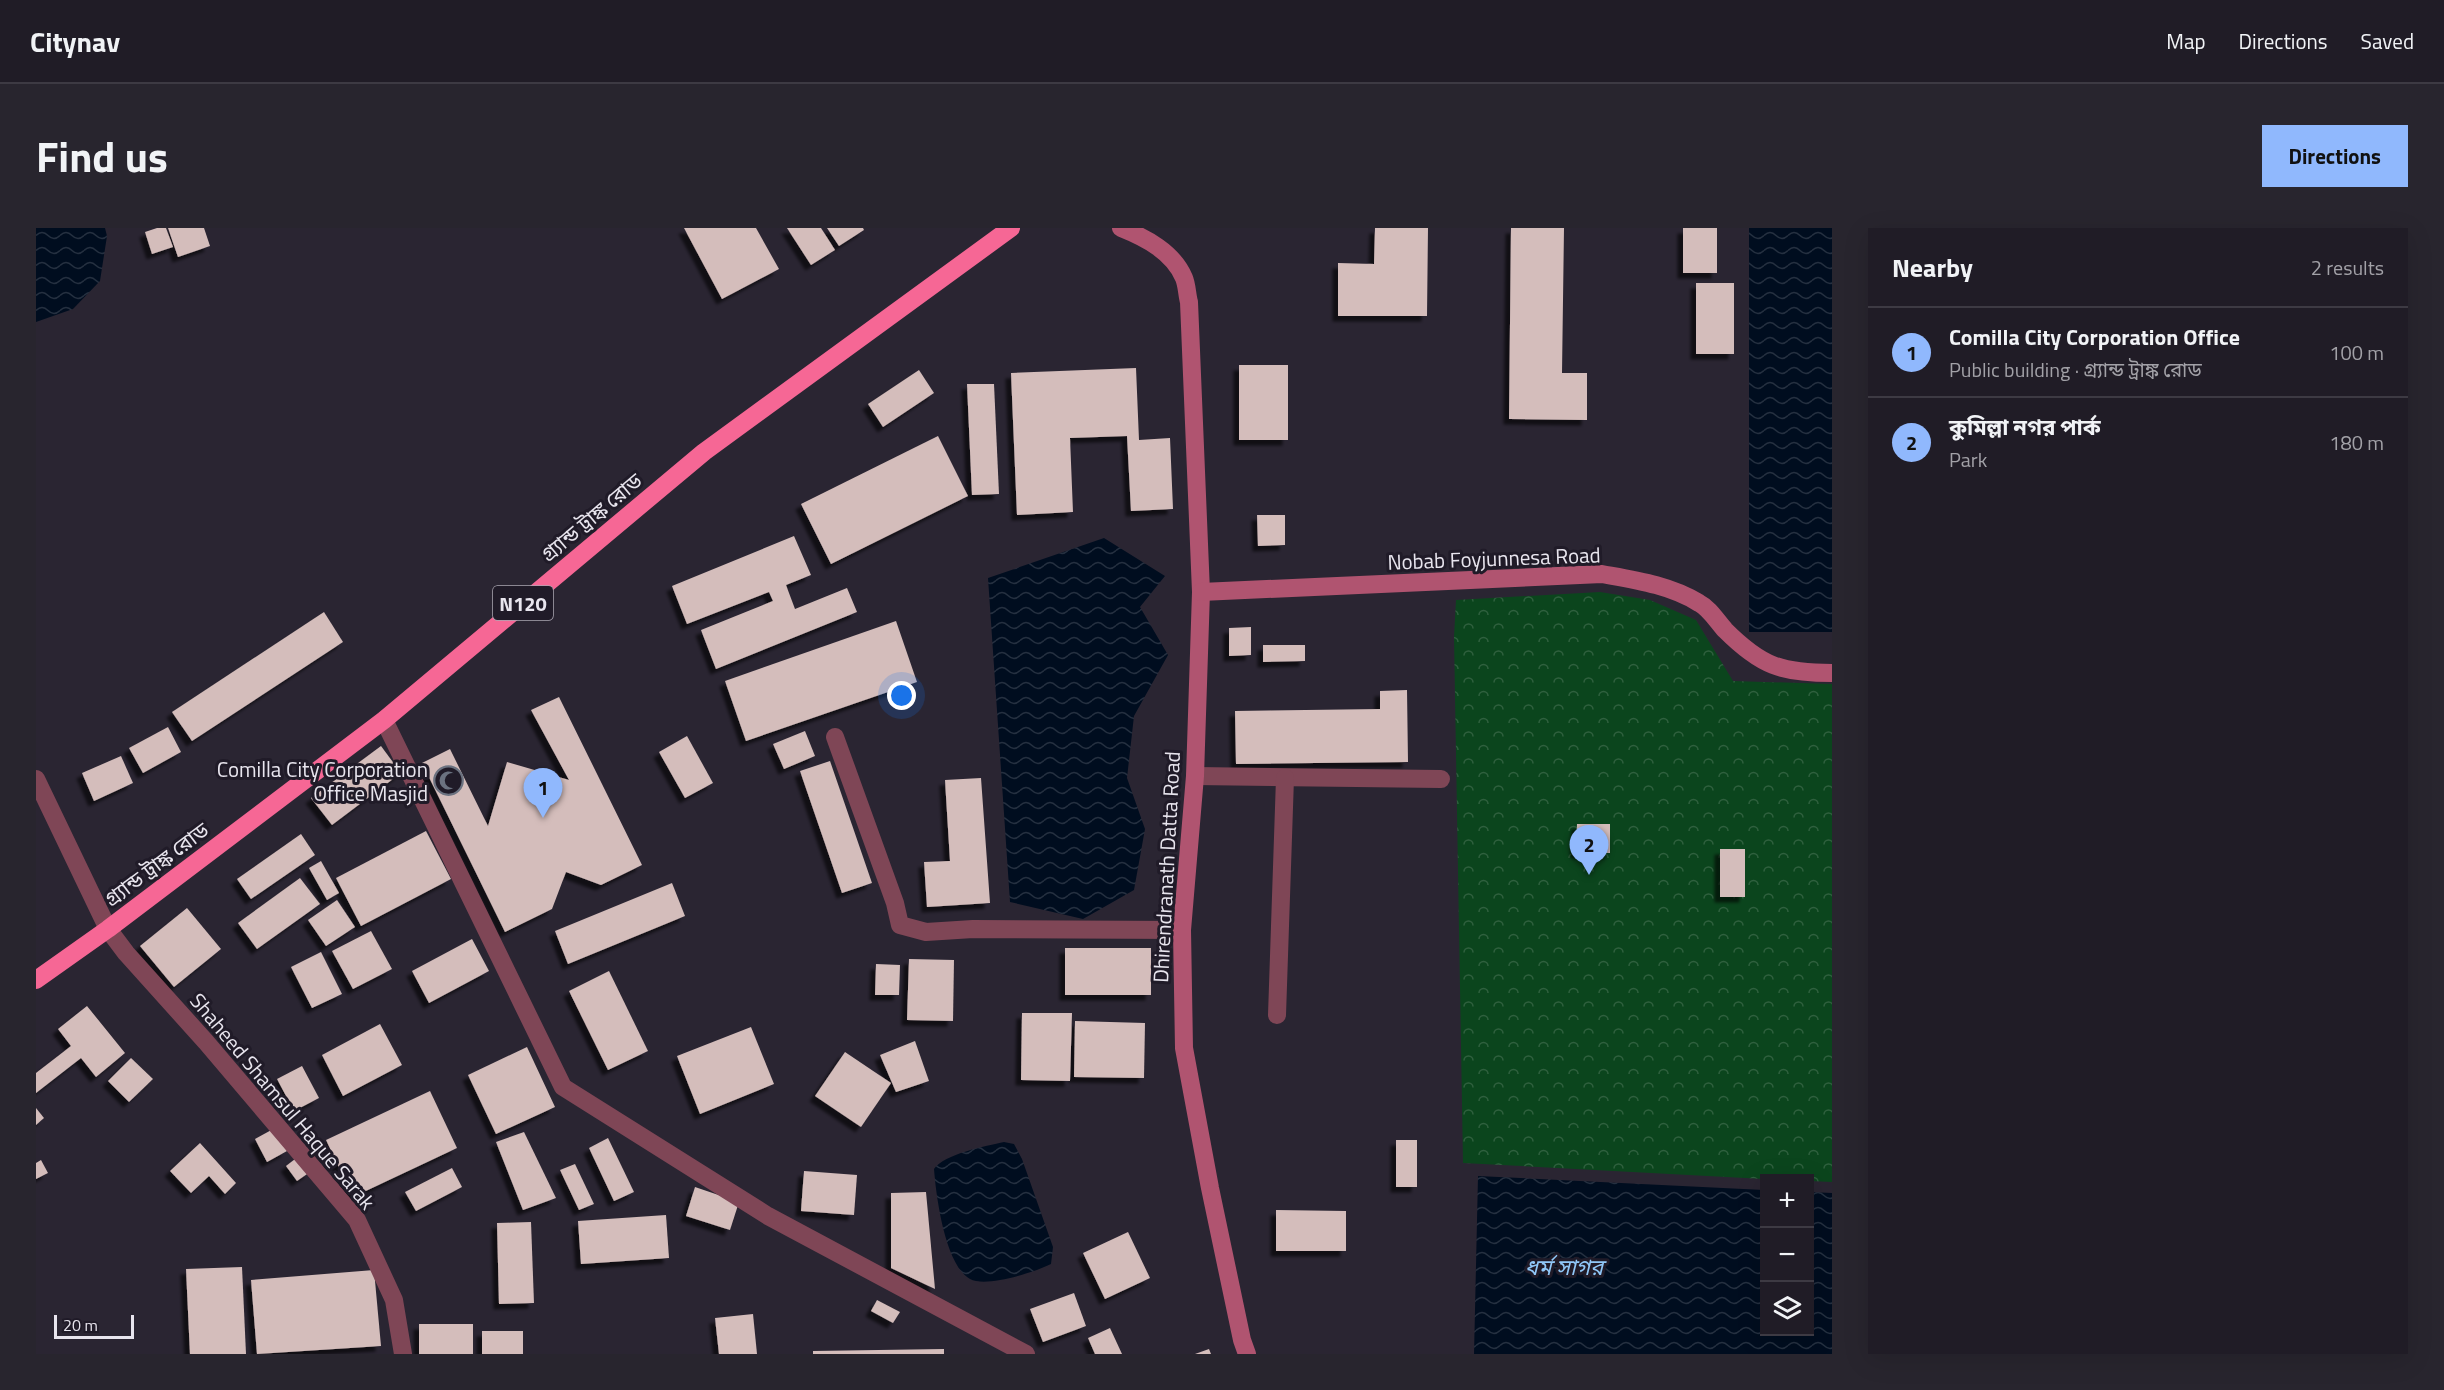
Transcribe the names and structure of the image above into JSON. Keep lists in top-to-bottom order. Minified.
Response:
{"streets":{"highway":["গ্র্যান্ড ট্রাঙ্ক রোড","N120"],"street":["Nobab Foyjunnesa Road","Dhirendranath Datta Road","Shaheed Shamsul Haque Sarak"]},"crossings":[["গ্র্যান্ড ট্রাঙ্ক রোড","Shaheed Shamsul Haque Sarak"],["Nobab Foyjunnesa Road","Dhirendranath Datta Road"]],"water":["ধর্ম সাগর"],"places":{"mosque":["Comilla City Corporation Office Masjid"]},"scale_bar":"20 m","page":{"header":"Citynav","nav":["Map","Directions","Saved"],"title":"Find us","buttons":"Directions","heading":["Nearby","2 results"],"list":[{"mark":"1","name":"Comilla City Corporation Office","note":"Public building · গ্র্যান্ড ট্রাঙ্ক রোড","value":"100 m"},{"mark":"2","name":"কুমিল্লা নগর পার্ক","note":"Park","value":"180 m"}],"pins":["1","2"],"map_buttons":["+","−"],"scale":"20 m"}}
